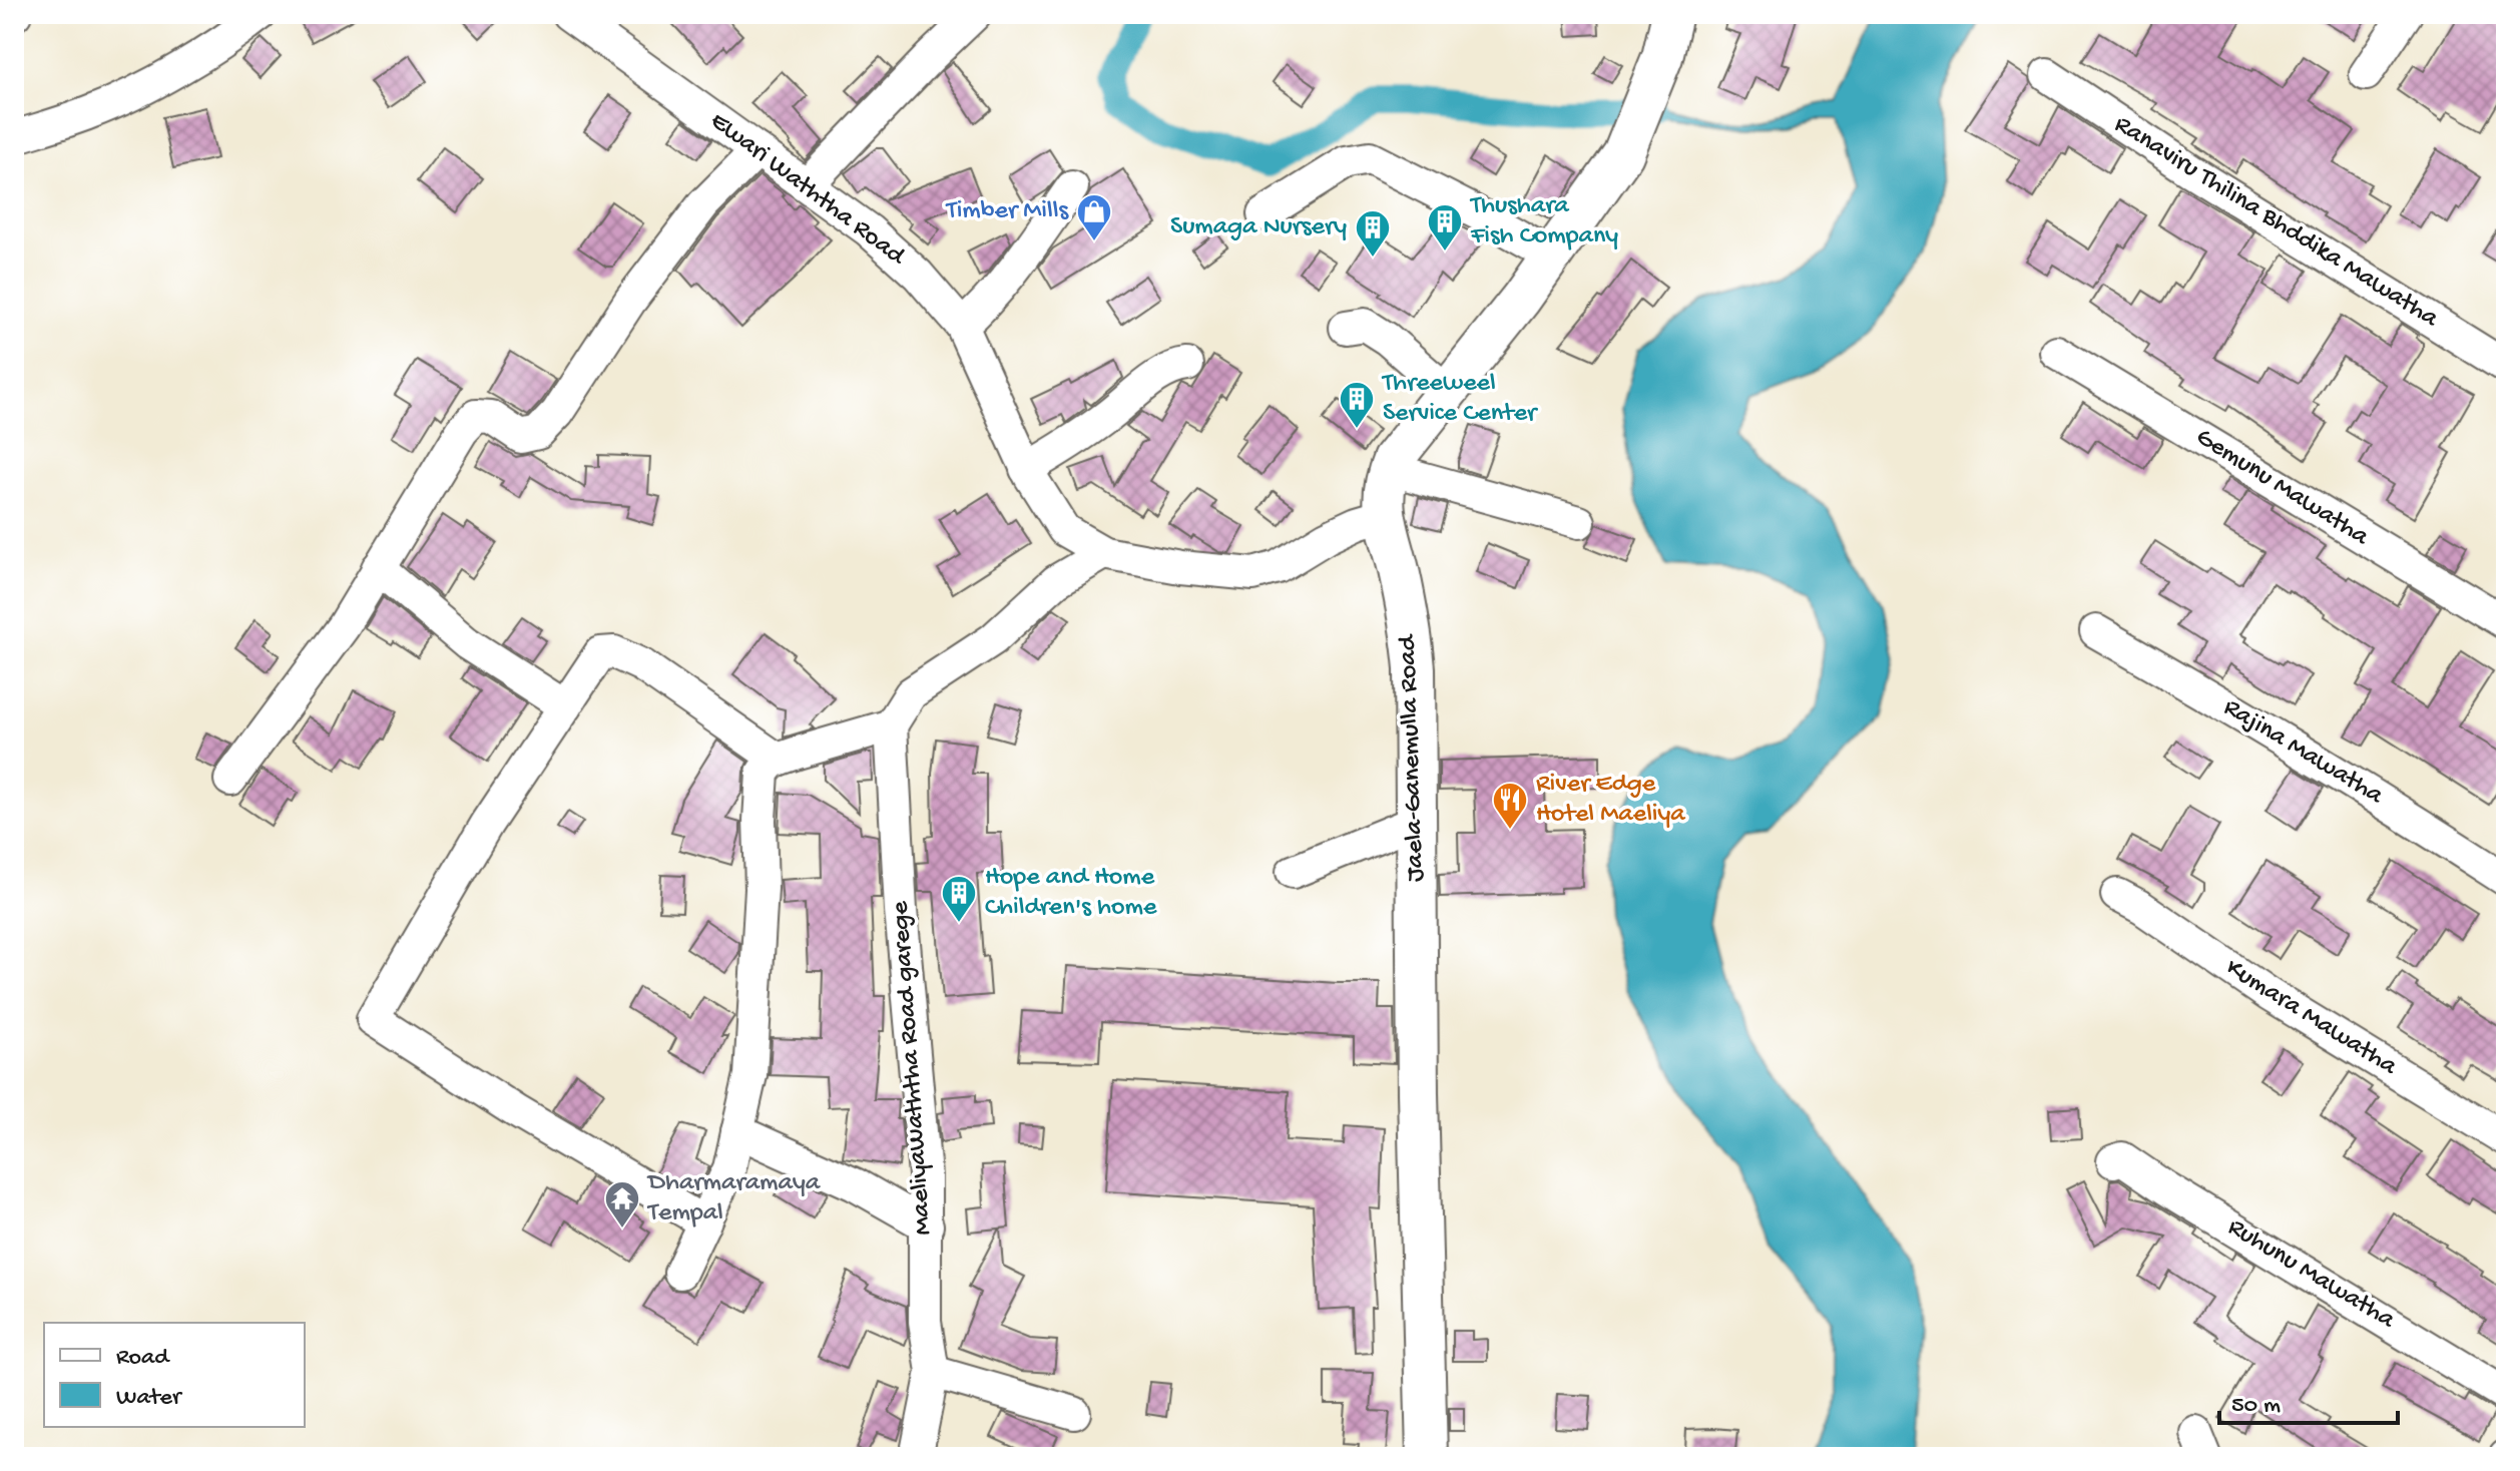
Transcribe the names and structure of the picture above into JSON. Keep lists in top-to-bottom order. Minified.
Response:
{"streets":{"main road":["Jaela-Ganemulla Road"],"street":["Ewari Waththa Road","Ranaviru Thilina Bhddika Mawatha","Gemunu Mawatha","Rajina Mawatha","Kumara Mawatha","MaeliyaWaththa Road garege","Ruhunu Mawatha"]},"crossings":[["Ewari Waththa Road","Jaela-Ganemulla Road"]],"places":{"shop":["Timber Mills"],"building":["Thushara Fish Company","Sumaga Nursery","Threeweel Service Center","Hope and Home Children's home"],"restaurant":["River Edge Hotel Maeliya"],"temple":["Dharmaramaya Tempal"]},"legend":["Road","Water"],"scale_bar":"50 m"}
